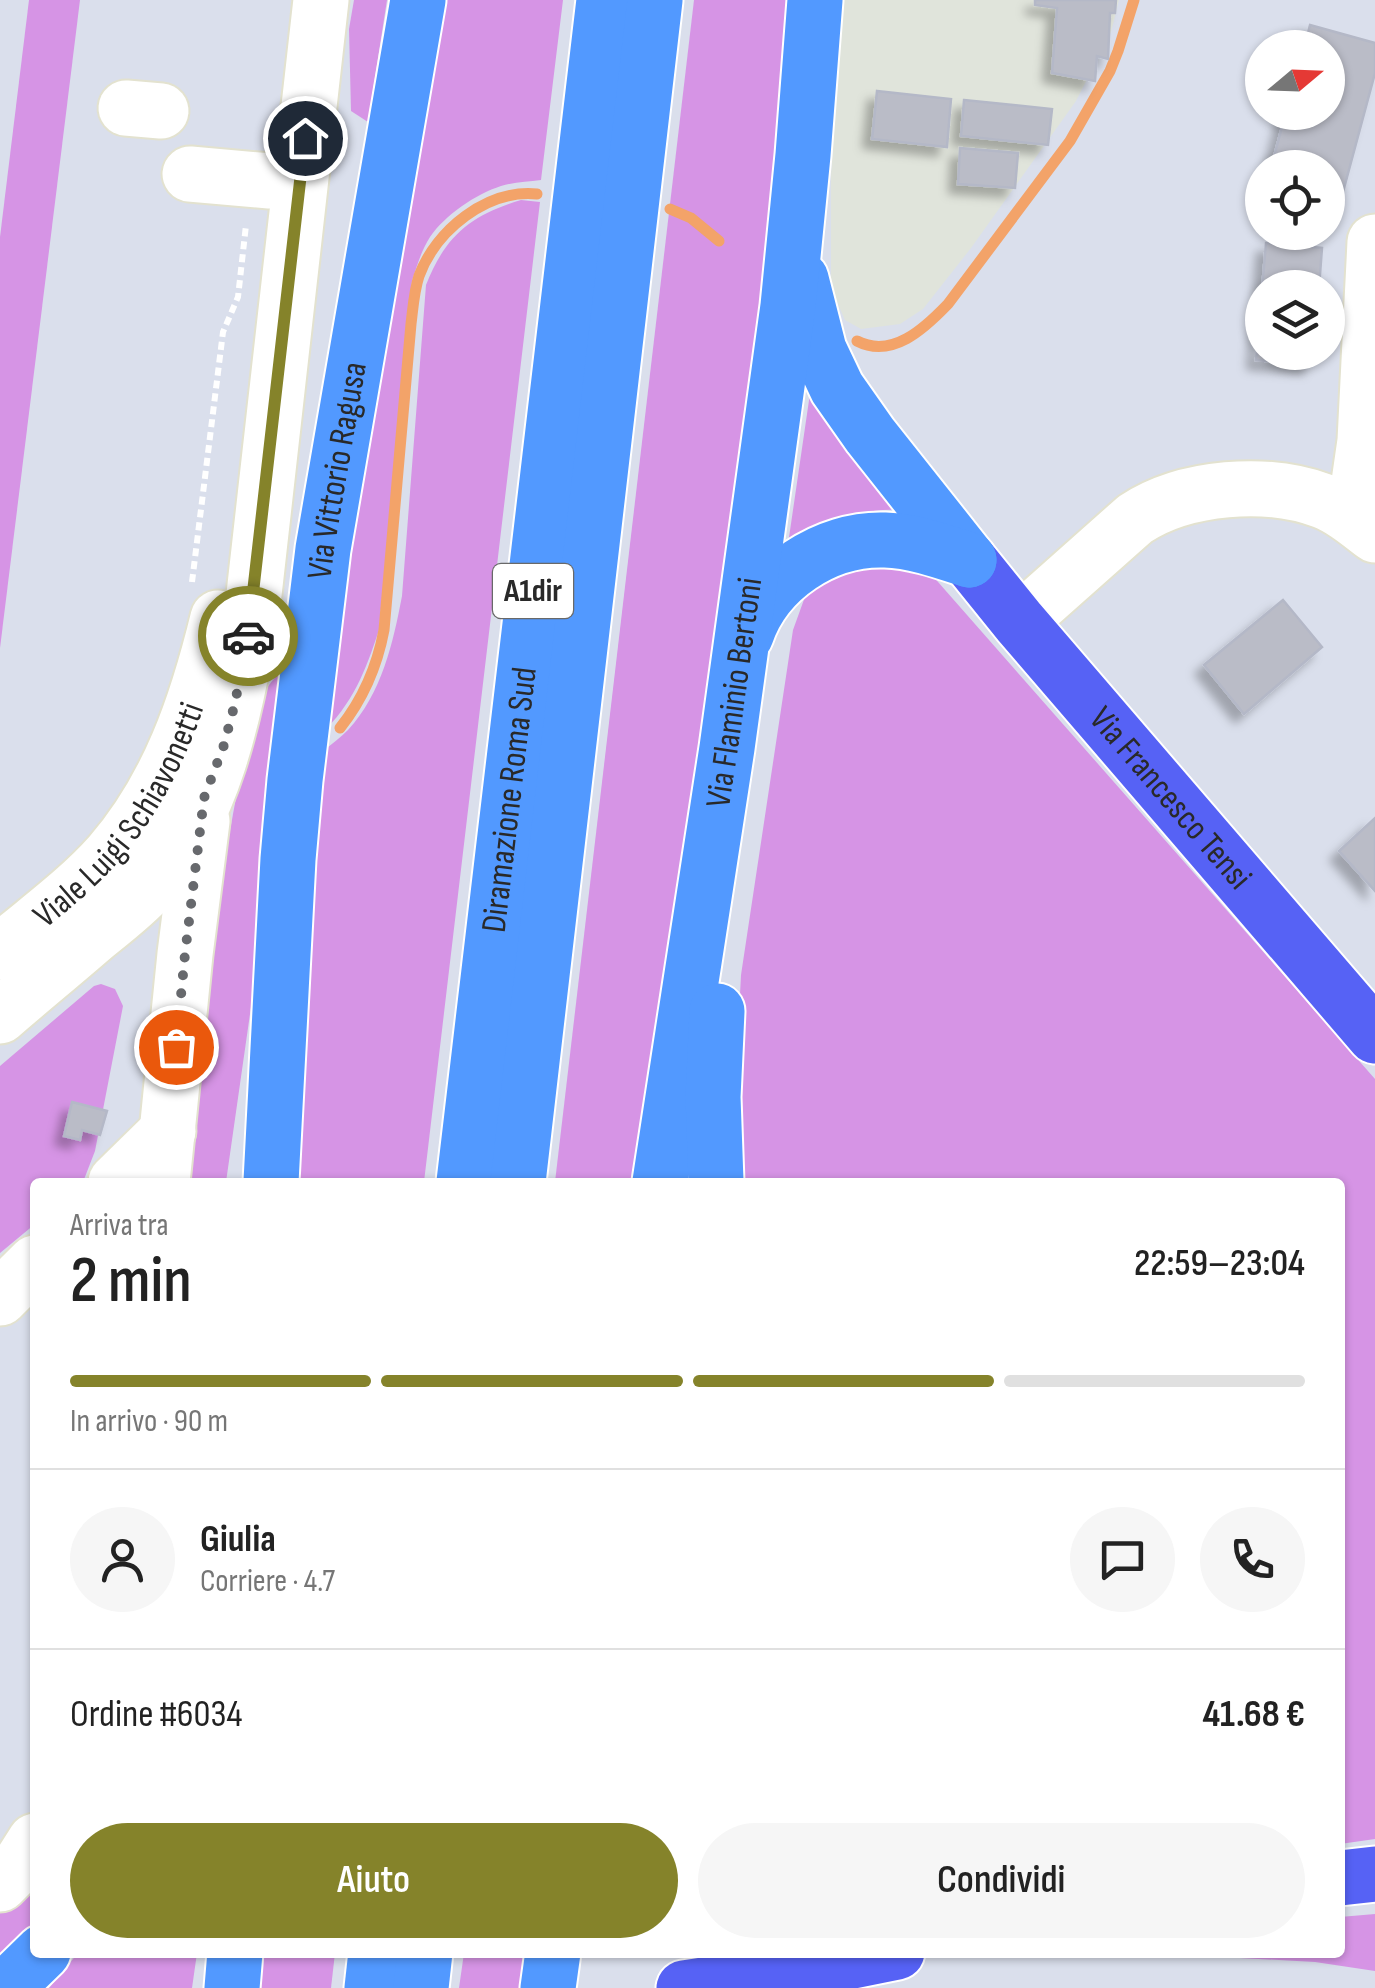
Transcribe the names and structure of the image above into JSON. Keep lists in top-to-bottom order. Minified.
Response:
{"streets":{"highway":["Via Vittorio Ragusa","A1dir","Via Flaminio Bertoni","Diramazione Roma Sud"],"main road":["Via Francesco Tensi"],"street":["Viale Luigi Schiavonetti"]},"north":"right","page":{"heading":["2 min","Arriva tra","22:59–23:04"],"panel":["Giulia","Corriere · 4.7","Ordine #6034","41.68 €"],"bar":"In arrivo · 90 m","buttons":["Aiuto","Condividi"]}}
